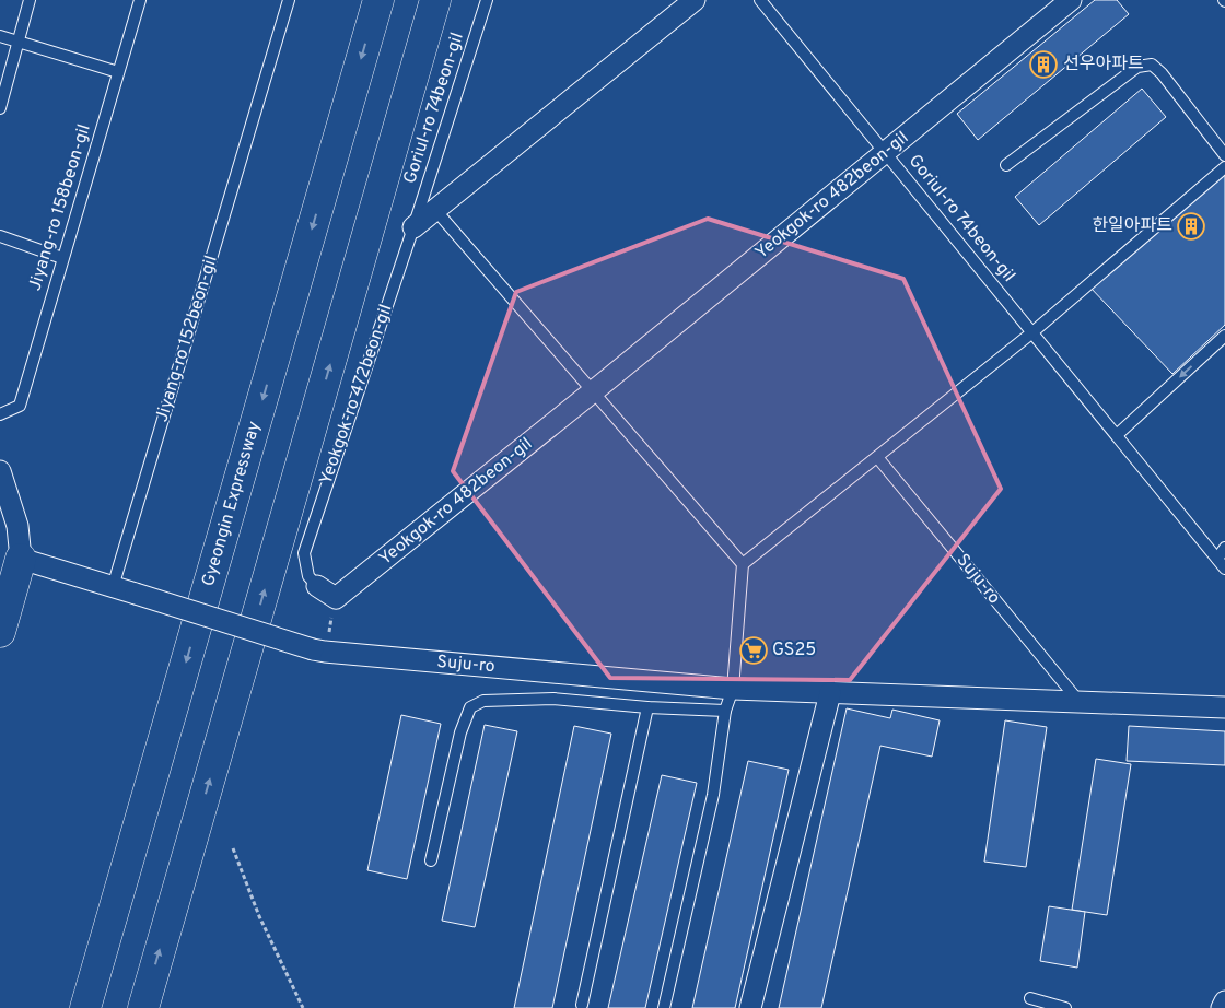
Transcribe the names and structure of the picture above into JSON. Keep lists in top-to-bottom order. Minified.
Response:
{"streets":{"main road":["Gyeongin Expressway"],"street":["Yeokgok-ro 482beon-gil","Suju-ro"],"lane":["Goriul-ro 74beon-gil","Jiyang-ro 158beon-gil","Jiyang-ro 152beon-gil","Yeokgok-ro 472beon-gil"]},"crossings":[["Goriul-ro 74beon-gil","Yeokgok-ro 482beon-gil"],["Goriul-ro 74beon-gil","Yeokgok-ro 472beon-gil"],["Jiyang-ro 152beon-gil","Suju-ro"]],"places":{"building":["선우아파트","한일아파트"],"supermarket":["GS25"]}}
